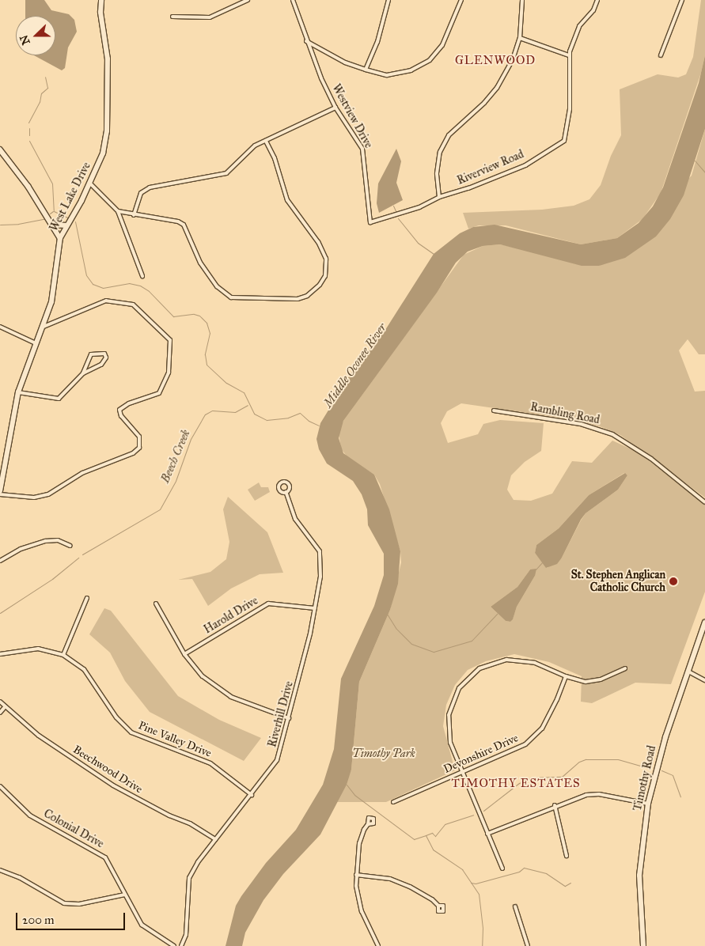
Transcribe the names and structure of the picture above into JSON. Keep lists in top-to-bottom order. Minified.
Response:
{"streets":{"main road":["West Lake Drive","Timothy Road"],"street":["Westview Drive","Riverview Road","Rambling Road","Harold Drive","Riverhill Drive","Pine Valley Drive","Devonshire Drive","Beechwood Drive","Colonial Drive"]},"crossings":[["Westview Drive","Riverview Road"],["Harold Drive","Riverhill Drive"],["Riverhill Drive","Pine Valley Drive"],["Riverhill Drive","Beechwood Drive"]],"districts":["GLENWOOD","TIMOTHY ESTATES"],"water":["Middle Oconee River","Beech Creek"],"parks":["Timothy Park"],"places":["St. Stephen Anglican Catholic Church"],"scale_bar":"200 m","north":"left"}
